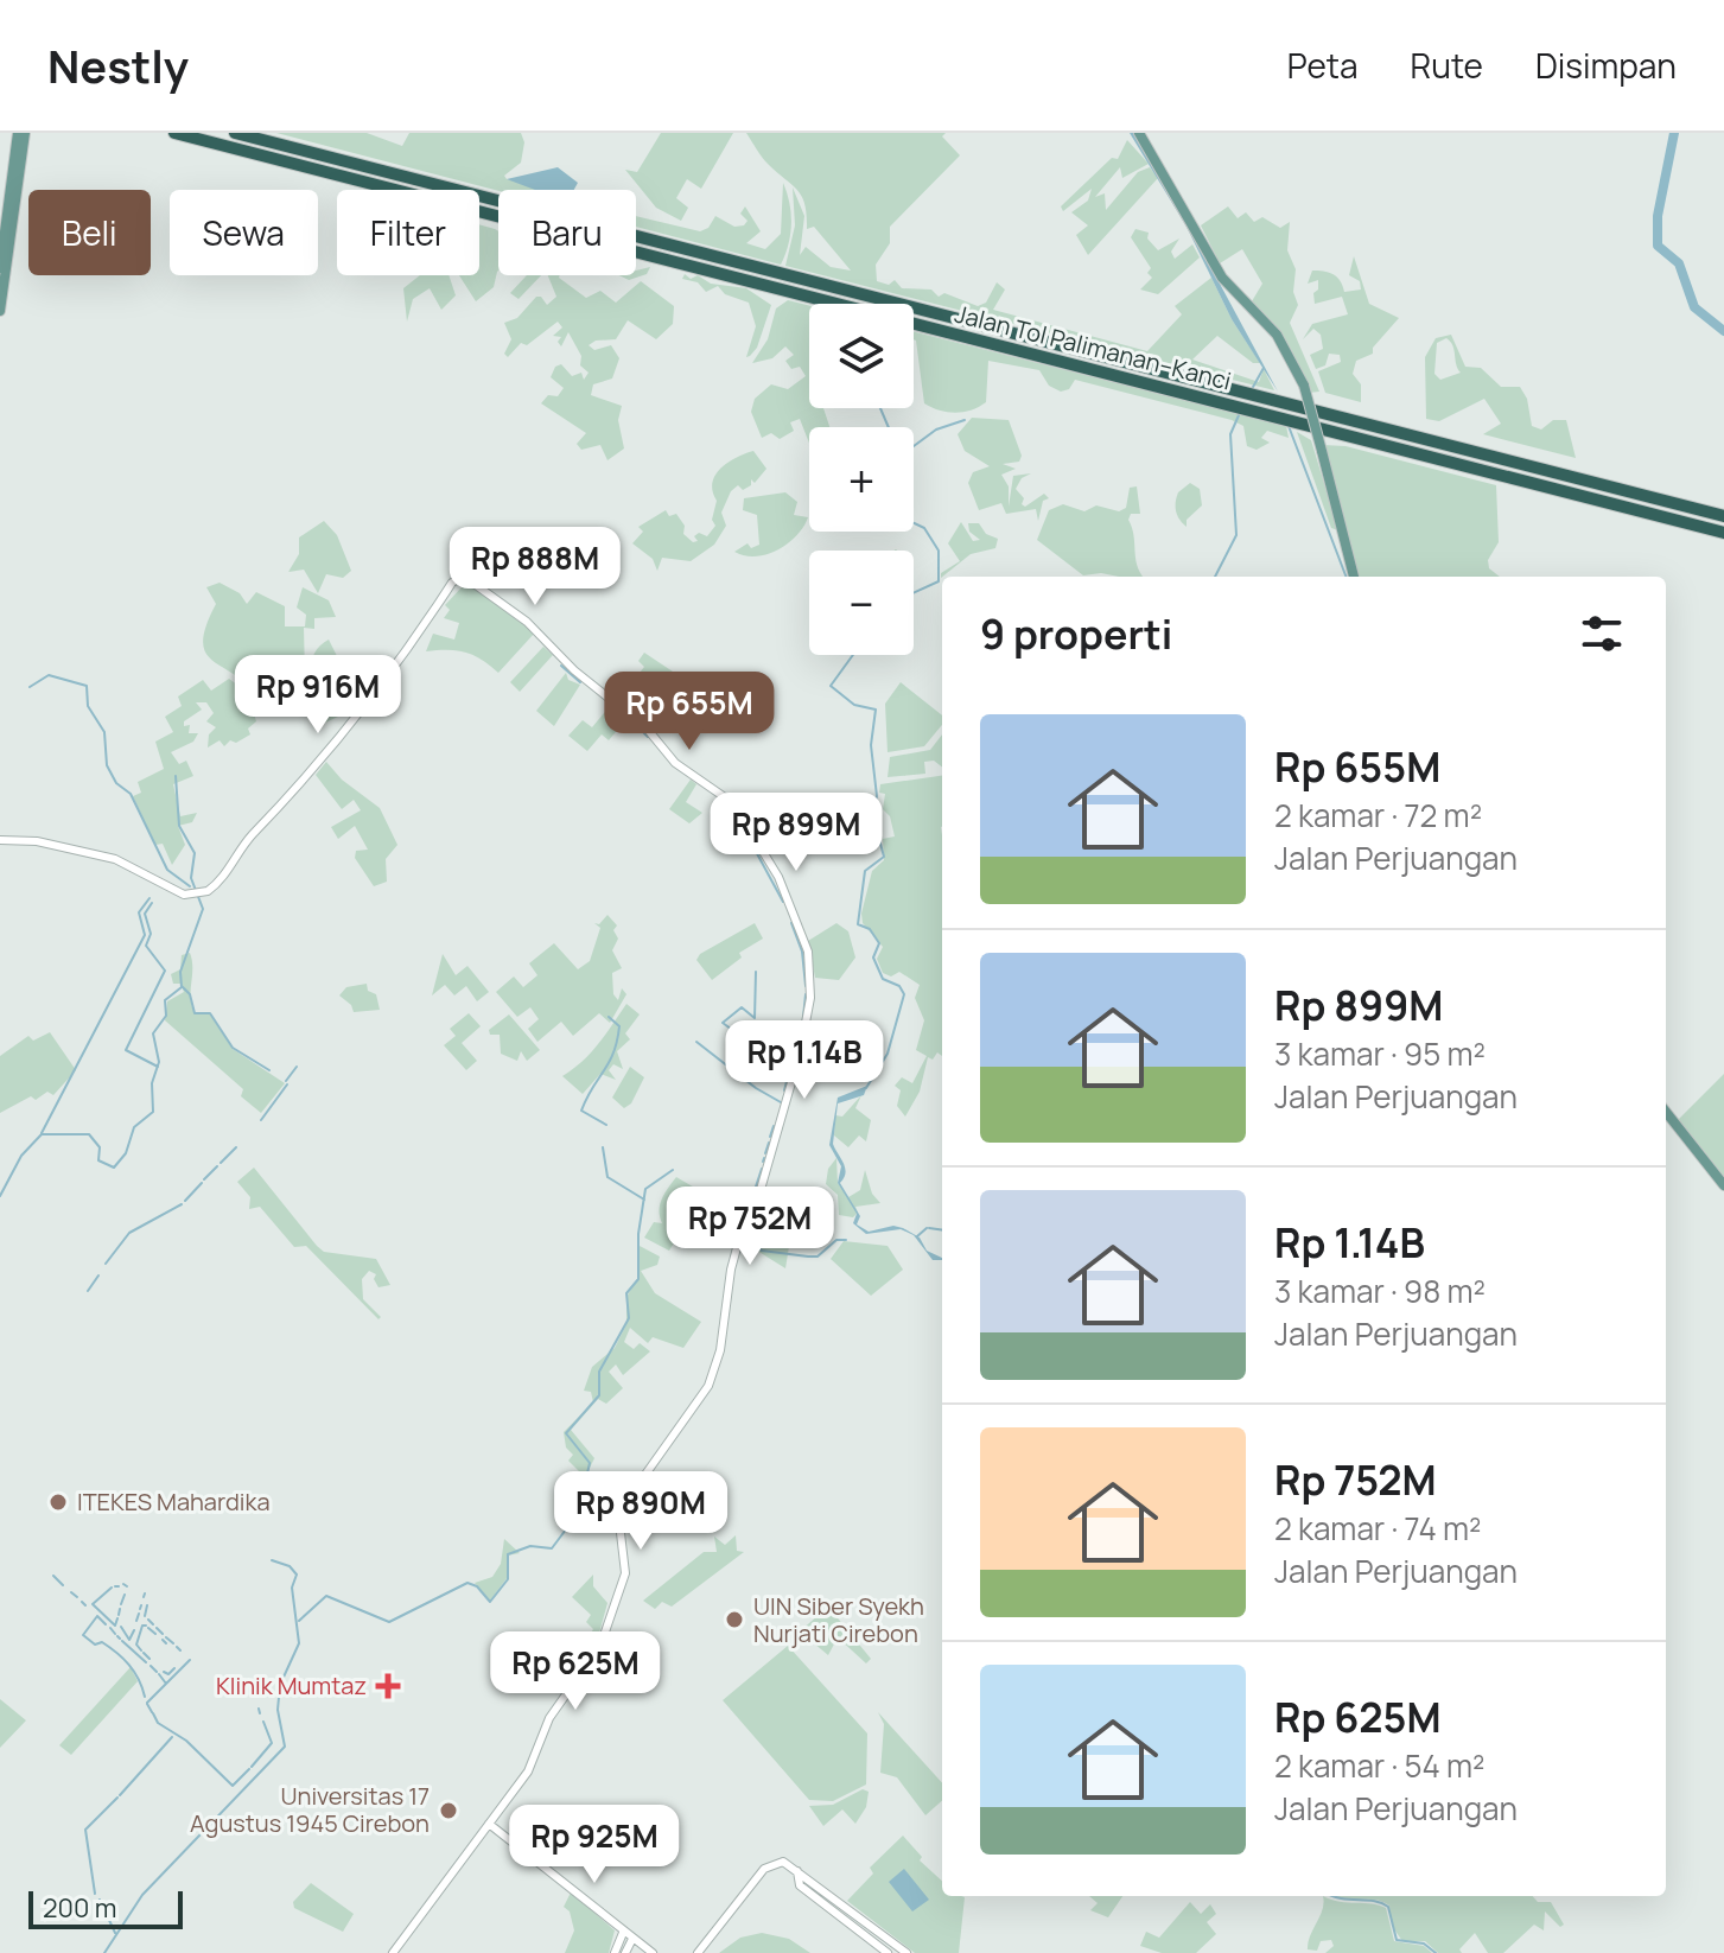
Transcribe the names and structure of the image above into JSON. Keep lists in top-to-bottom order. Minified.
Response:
{"streets":{"highway":["Jalan Tol Palimanan–Kanci"]},"places":{"other":["ITEKES Mahardika","UIN Siber Syekh Nurjati Cirebon","Universitas 17 Agustus 1945 Cirebon"],"health":["Klinik Mumtaz"]},"scale_bar":"200 m","page":{"header":"Nestly","nav":["Peta","Rute","Disimpan"],"chip":["Beli","Sewa","Filter","Baru"],"map_buttons":["+","−"],"price":["Rp 888M","Rp 916M","Rp 655M","Rp 899M","Rp 1.14B","Rp 752M","Rp 890M","Rp 625M","Rp 925M"],"heading":"9 properti","list":[{"name":"Rp 655M","note":"2 kamar · 72 m² · Jalan Perjuangan"},{"name":"Rp 899M","note":"3 kamar · 95 m² · Jalan Perjuangan"},{"name":"Rp 1.14B","note":"3 kamar · 98 m² · Jalan Perjuangan"},{"name":"Rp 752M","note":"2 kamar · 74 m² · Jalan Perjuangan"},{"name":"Rp 625M","note":"2 kamar · 54 m² · Jalan Perjuangan"}],"scale":"200 m"}}
